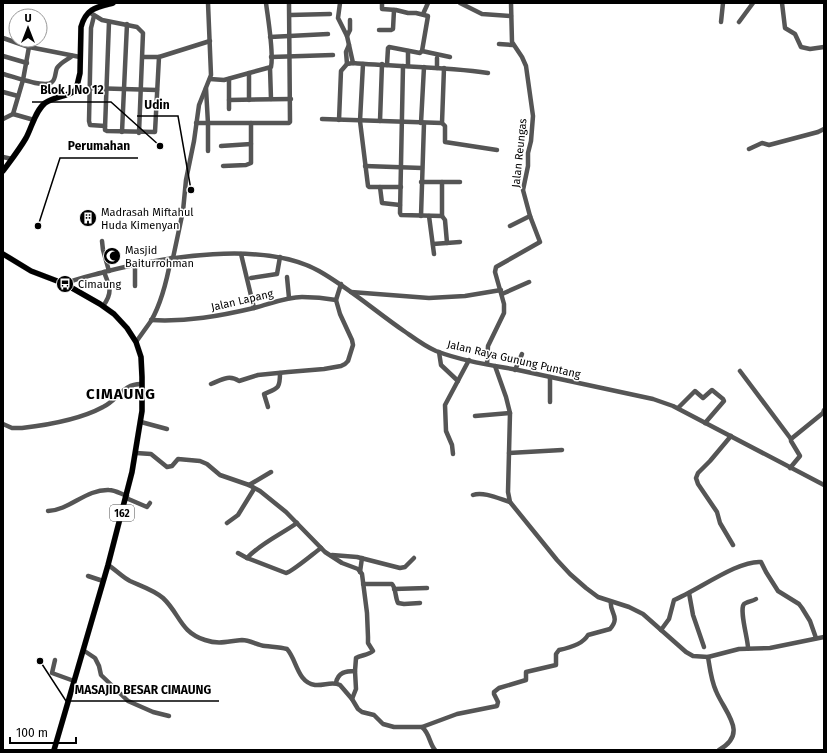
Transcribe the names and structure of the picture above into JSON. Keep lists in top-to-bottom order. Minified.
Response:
{"streets":{"main road":["162"],"street":["Jalan Reungas","Jalan Lapang","Jalan Raya Gunung Puntang"]},"crossings":[["Jalan Reungas","Jalan Raya Gunung Puntang"],["Jalan Raya Gunung Puntang","162"]],"districts":["CIMAUNG"],"places":{"other":["Blok J No 12","Udin","Perumahan","MASAJID BESAR CIMAUNG"],"building":["Madrasah Miftahul Huda Kimenyan"],"mosque":["Masjid Baiturrohman"],"bus stop":["Cimaung"]},"scale_bar":"100 m","north":"top"}
